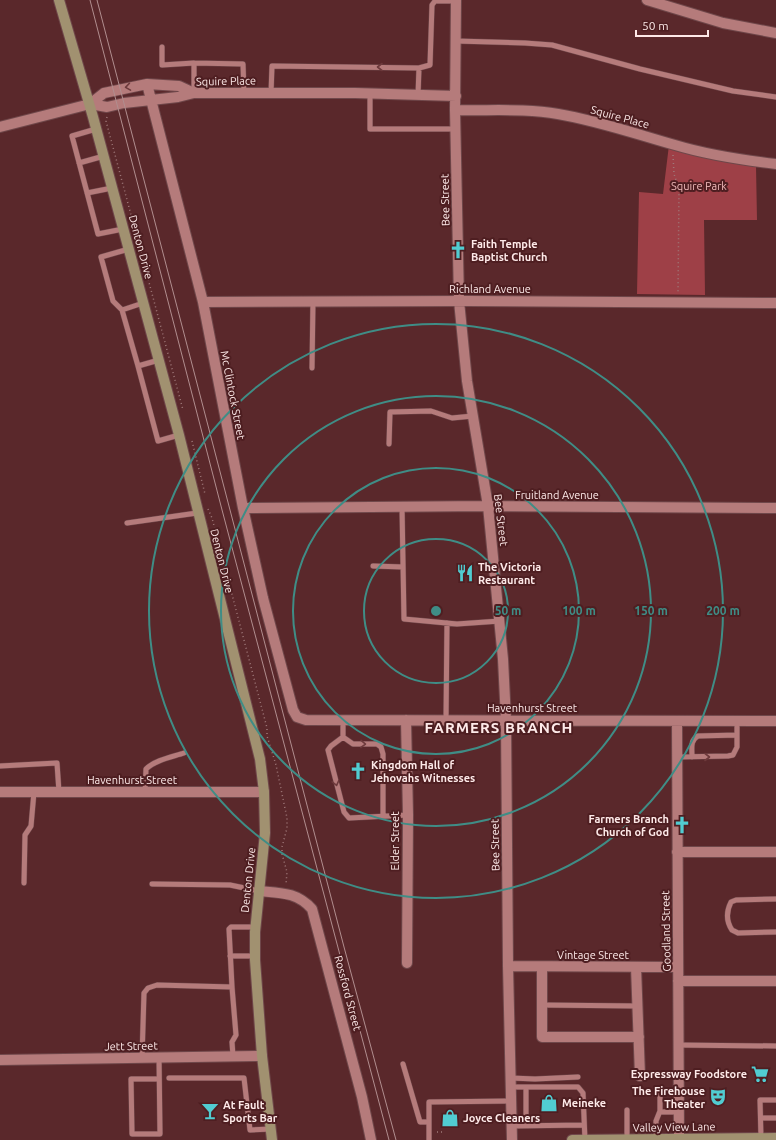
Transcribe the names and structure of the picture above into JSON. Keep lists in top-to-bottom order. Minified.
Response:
{"streets":{"street":["Squire Place","Bee Street","Denton Drive","Richland Avenue","Mc Clintock Street","Fruitland Avenue","Havenhurst Street","Elder Street","Goodland Street","Vintage Street","Rossford Street","Jett Street","Valley View Lane"]},"crossings":[["Squire Place","Bee Street"],["Squire Place","Denton Drive"],["Squire Place","Mc Clintock Street"],["Bee Street","Richland Avenue"],["Bee Street","Fruitland Avenue"],["Bee Street","Havenhurst Street"],["Bee Street","Vintage Street"],["Denton Drive","Havenhurst Street"],["Denton Drive","Rossford Street"],["Denton Drive","Jett Street"],["Richland Avenue","Mc Clintock Street"],["Mc Clintock Street","Fruitland Avenue"],["Mc Clintock Street","Havenhurst Street"],["Havenhurst Street","Elder Street"],["Havenhurst Street","Goodland Street"],["Goodland Street","Vintage Street"],["Goodland Street","Valley View Lane"]],"districts":["FARMERS BRANCH"],"parks":["Squire Park"],"places":{"church":["Faith Temple Baptist Church","Kingdom Hall of Jehovahs Witnesses","Farmers Branch Church of God"],"restaurant":["The Victoria Restaurant"],"supermarket":["Expressway Foodstore"],"theatre":["The Firehouse Theater"],"shop":["Meineke","Joyce Cleaners"],"bar":["At Fault Sports Bar"]},"scale_bar":"50 m","rings":["50 m","100 m","150 m","200 m"]}
